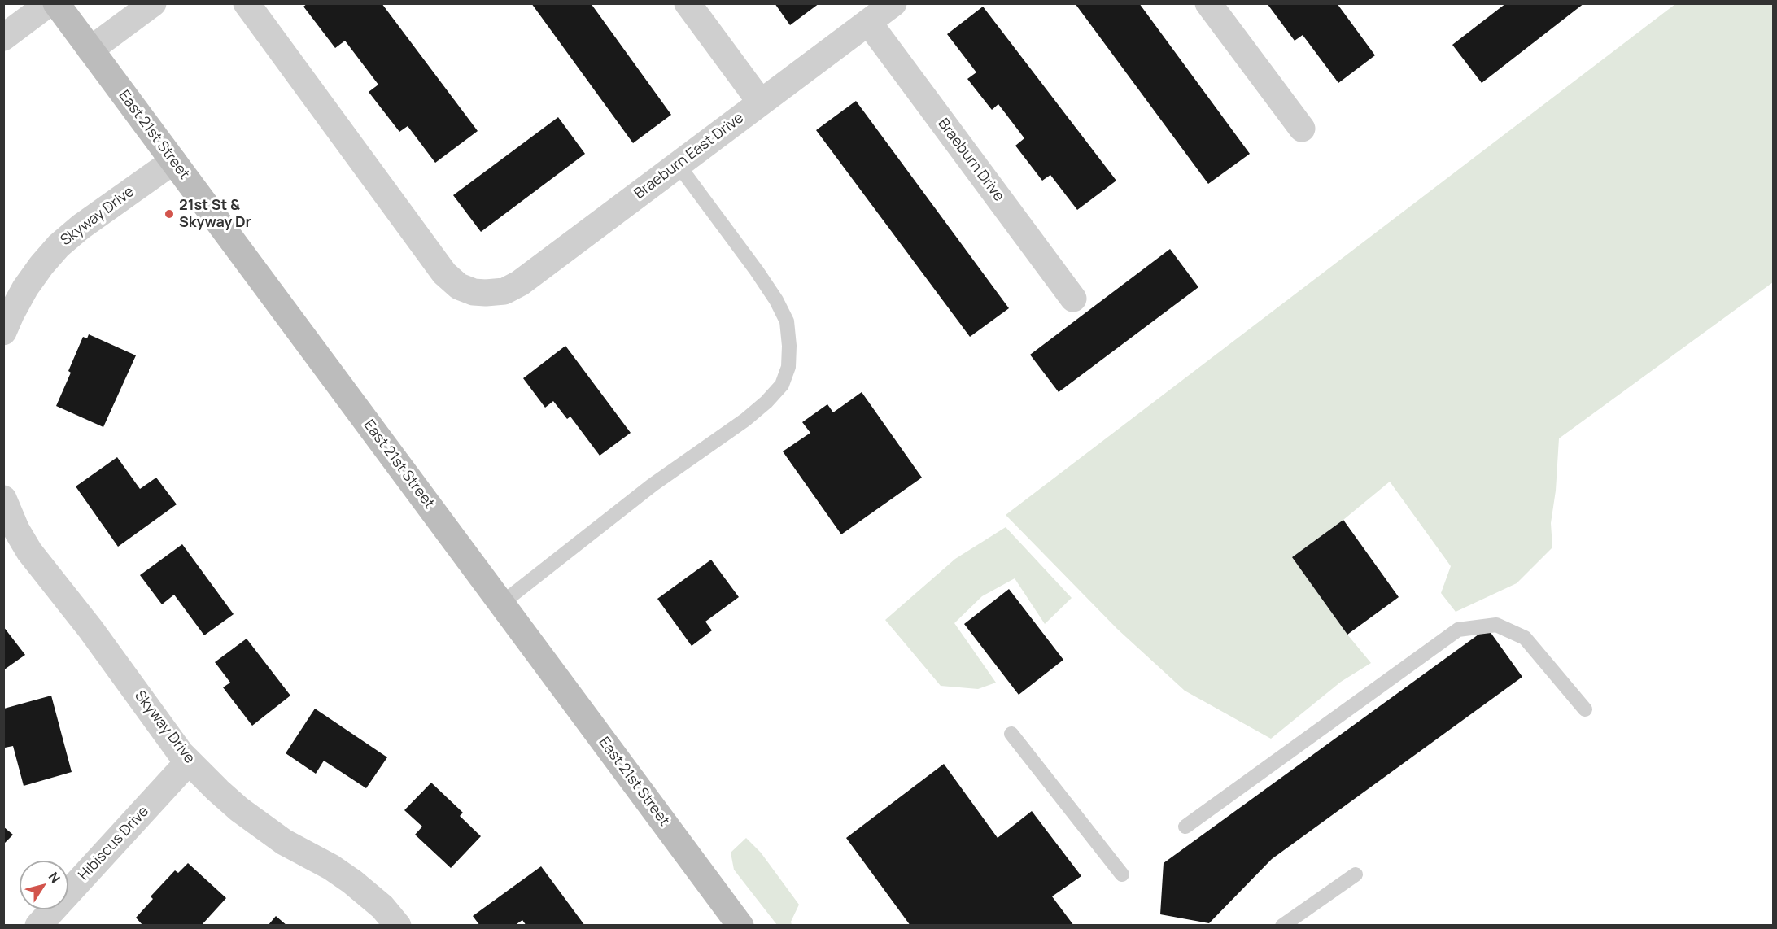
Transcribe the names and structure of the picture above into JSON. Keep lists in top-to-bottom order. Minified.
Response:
{"streets":{"main road":["East 21st Street"],"street":["Braeburn East Drive","Braeburn Drive","Skyway Drive","Hibiscus Drive"]},"crossings":[["East 21st Street","Skyway Drive"],["Braeburn East Drive","Braeburn Drive"],["Skyway Drive","Hibiscus Drive"]],"places":["21st St & Skyway Dr"],"north":"top right"}
